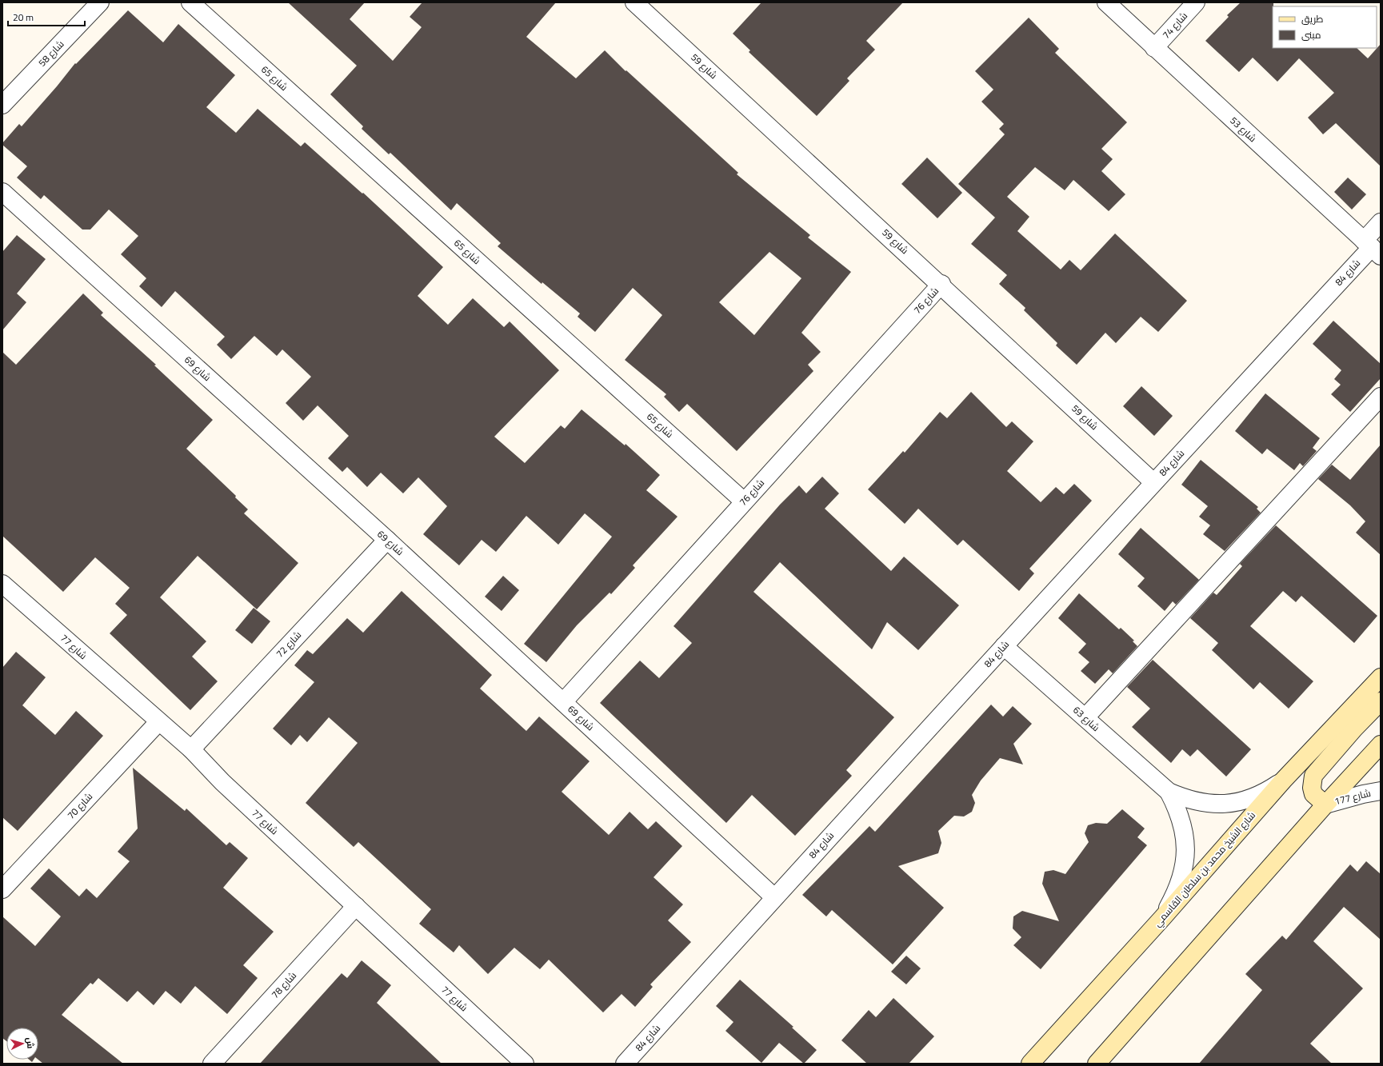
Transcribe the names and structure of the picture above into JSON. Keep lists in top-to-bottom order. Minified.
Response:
{"streets":{"main road":["شارع الشيخ محمد بن سلطان القاسمي"],"street":["شارع 74","شارع 58","شارع 59","شارع 65","شارع 53","شارع 84","شارع 76","شارع 69","شارع 72","شارع 77","شارع 63","شارع 177","شارع 70","شارع 78"]},"crossings":[["شارع 74","شارع 53"],["شارع 59","شارع 84"],["شارع 59","شارع 76"],["شارع 65","شارع 76"],["شارع 53","شارع 84"],["شارع 84","شارع 69"],["شارع 84","شارع 63"],["شارع 76","شارع 69"],["شارع 69","شارع 72"],["شارع 72","شارع 77"],["شارع 77","شارع 70"],["شارع 77","شارع 78"],["شارع 63","شارع الشيخ محمد بن سلطان القاسمي"]],"legend":["طريق","مبنى"],"scale_bar":"20 m","north":"right"}
